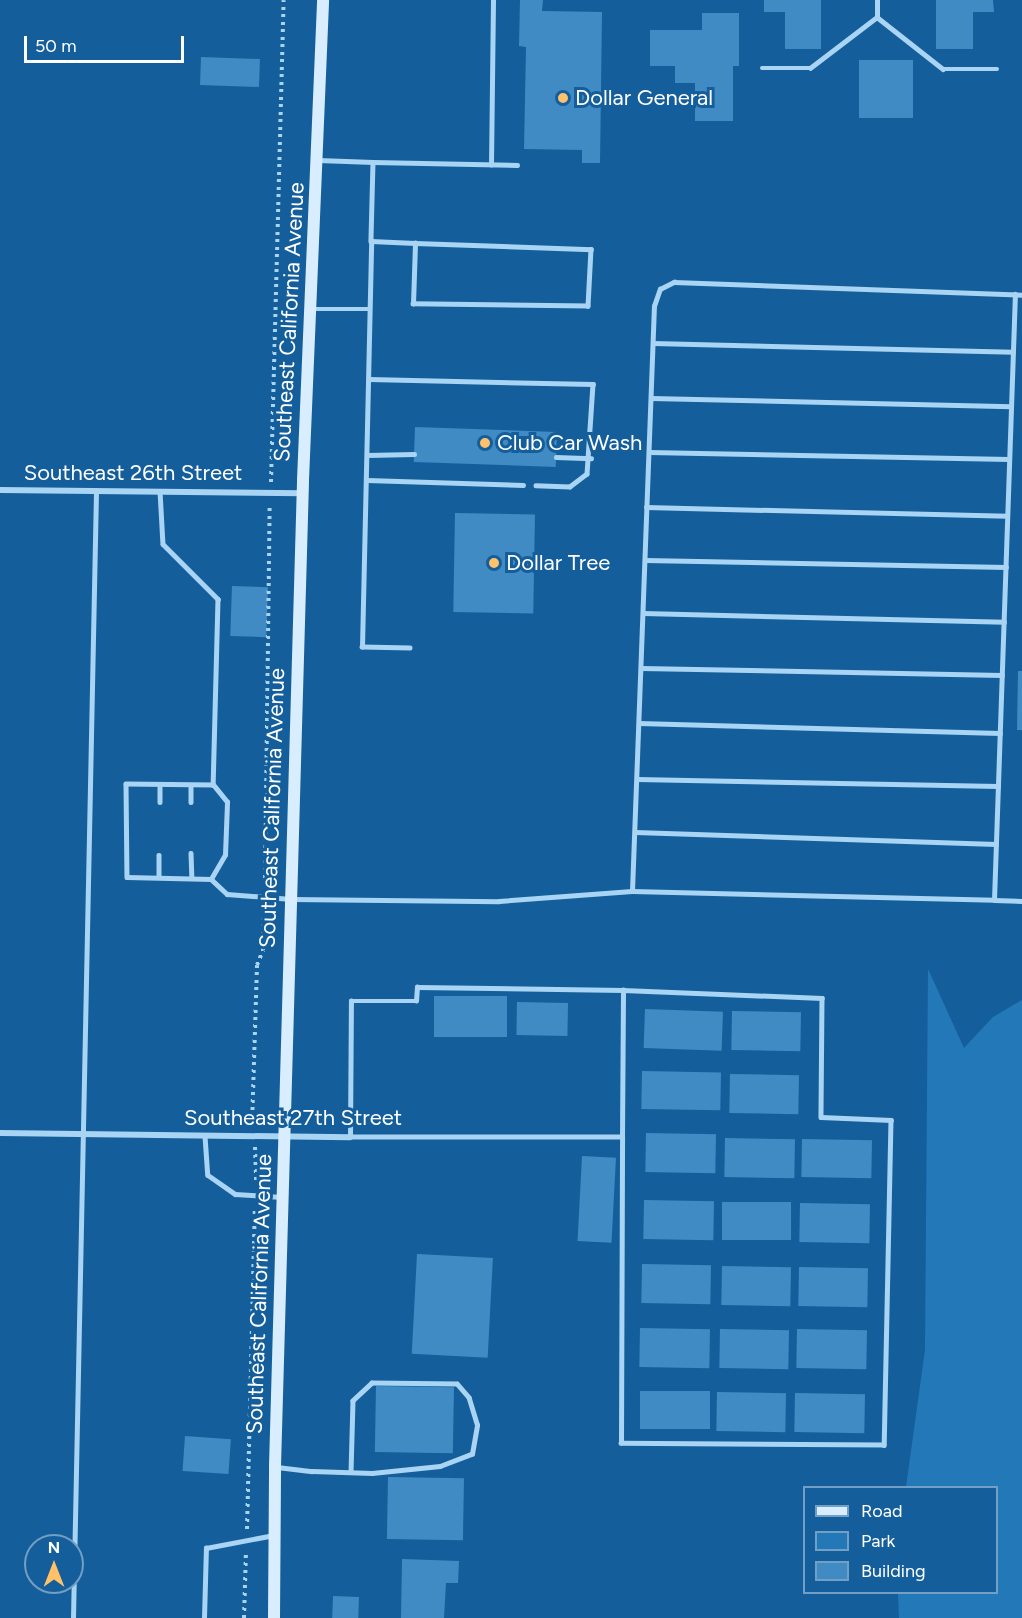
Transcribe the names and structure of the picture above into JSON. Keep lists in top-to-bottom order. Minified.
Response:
{"streets":{"main road":["Southeast California Avenue"],"street":["Southeast 26th Street","Southeast 27th Street"]},"crossings":[["Southeast California Avenue","Southeast 26th Street"],["Southeast California Avenue","Southeast 27th Street"]],"places":["Dollar General","Club Car Wash","Dollar Tree"],"legend":["Road","Park","Building"],"scale_bar":"50 m","north":"top"}
